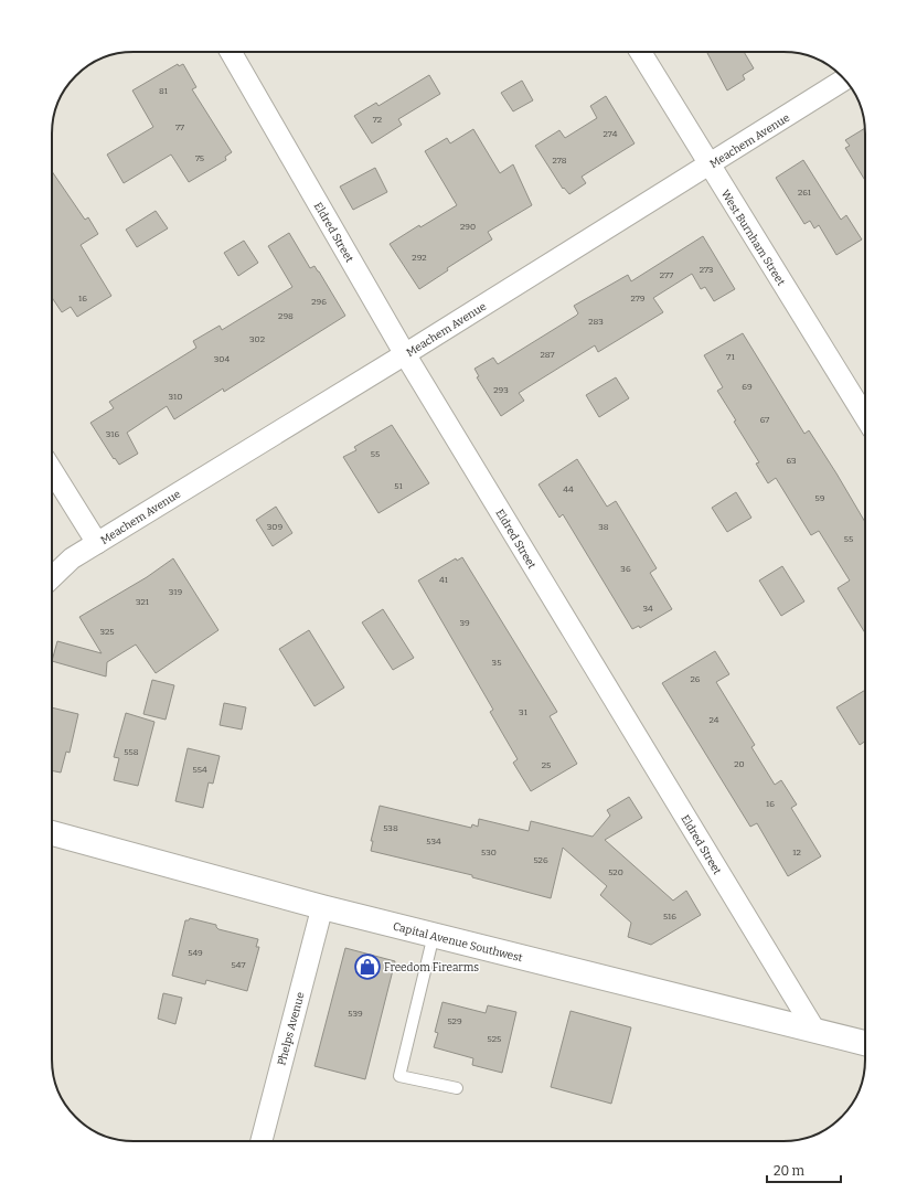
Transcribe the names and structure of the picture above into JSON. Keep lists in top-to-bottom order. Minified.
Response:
{"streets":{"main road":["Capital Avenue Southwest"],"street":["Meachem Avenue","Eldred Street","West Burnham Street","Phelps Avenue"]},"crossings":[["Meachem Avenue","Eldred Street"],["Meachem Avenue","West Burnham Street"],["Eldred Street","Capital Avenue Southwest"],["Capital Avenue Southwest","Phelps Avenue"]],"places":{"shop":["Freedom Firearms"]},"house_numbers":["81","72","77","274","75","278","261","290","292","273","277","16","279","296","298","283","302","287","71","304","69","293","310","67","316","55","63","51","44","59","309","38","55","36","41","319","321","34","39","325","35","26","31","24","558","20","25","554","16","538","534","530","12","526","520","516","549","547","539","529","525"],"scale_bar":"20 m"}
